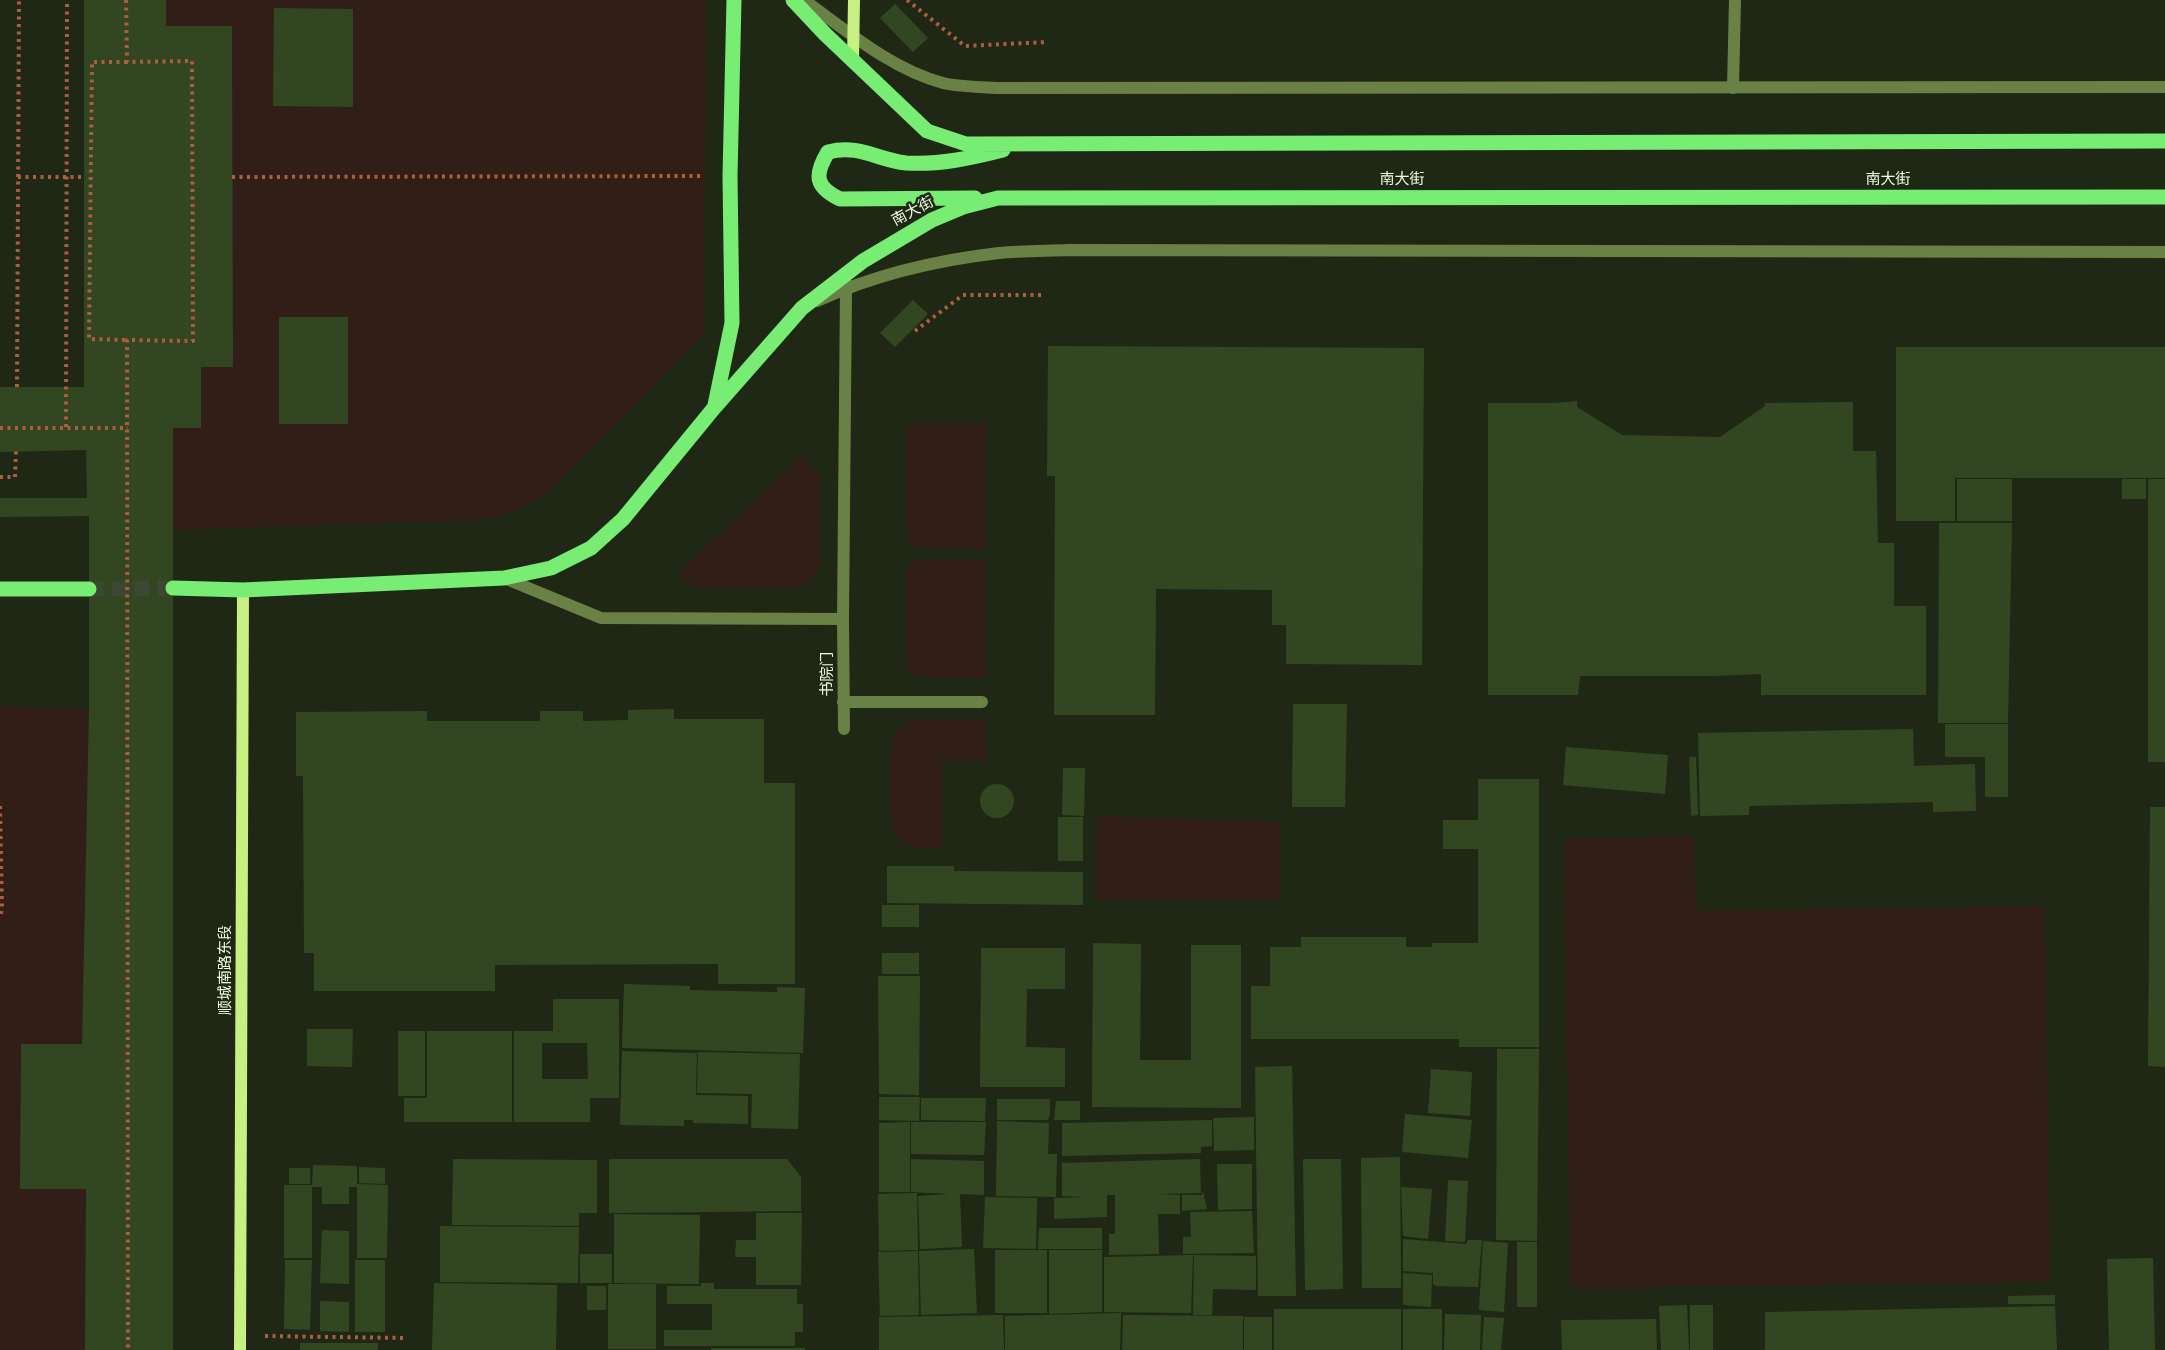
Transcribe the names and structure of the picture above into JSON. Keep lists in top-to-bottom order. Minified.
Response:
{"streets":{"main road":["南大街"],"street":["书院门","顺城南路东段"]},"crossings":[["南大街","顺城南路东段"]]}
